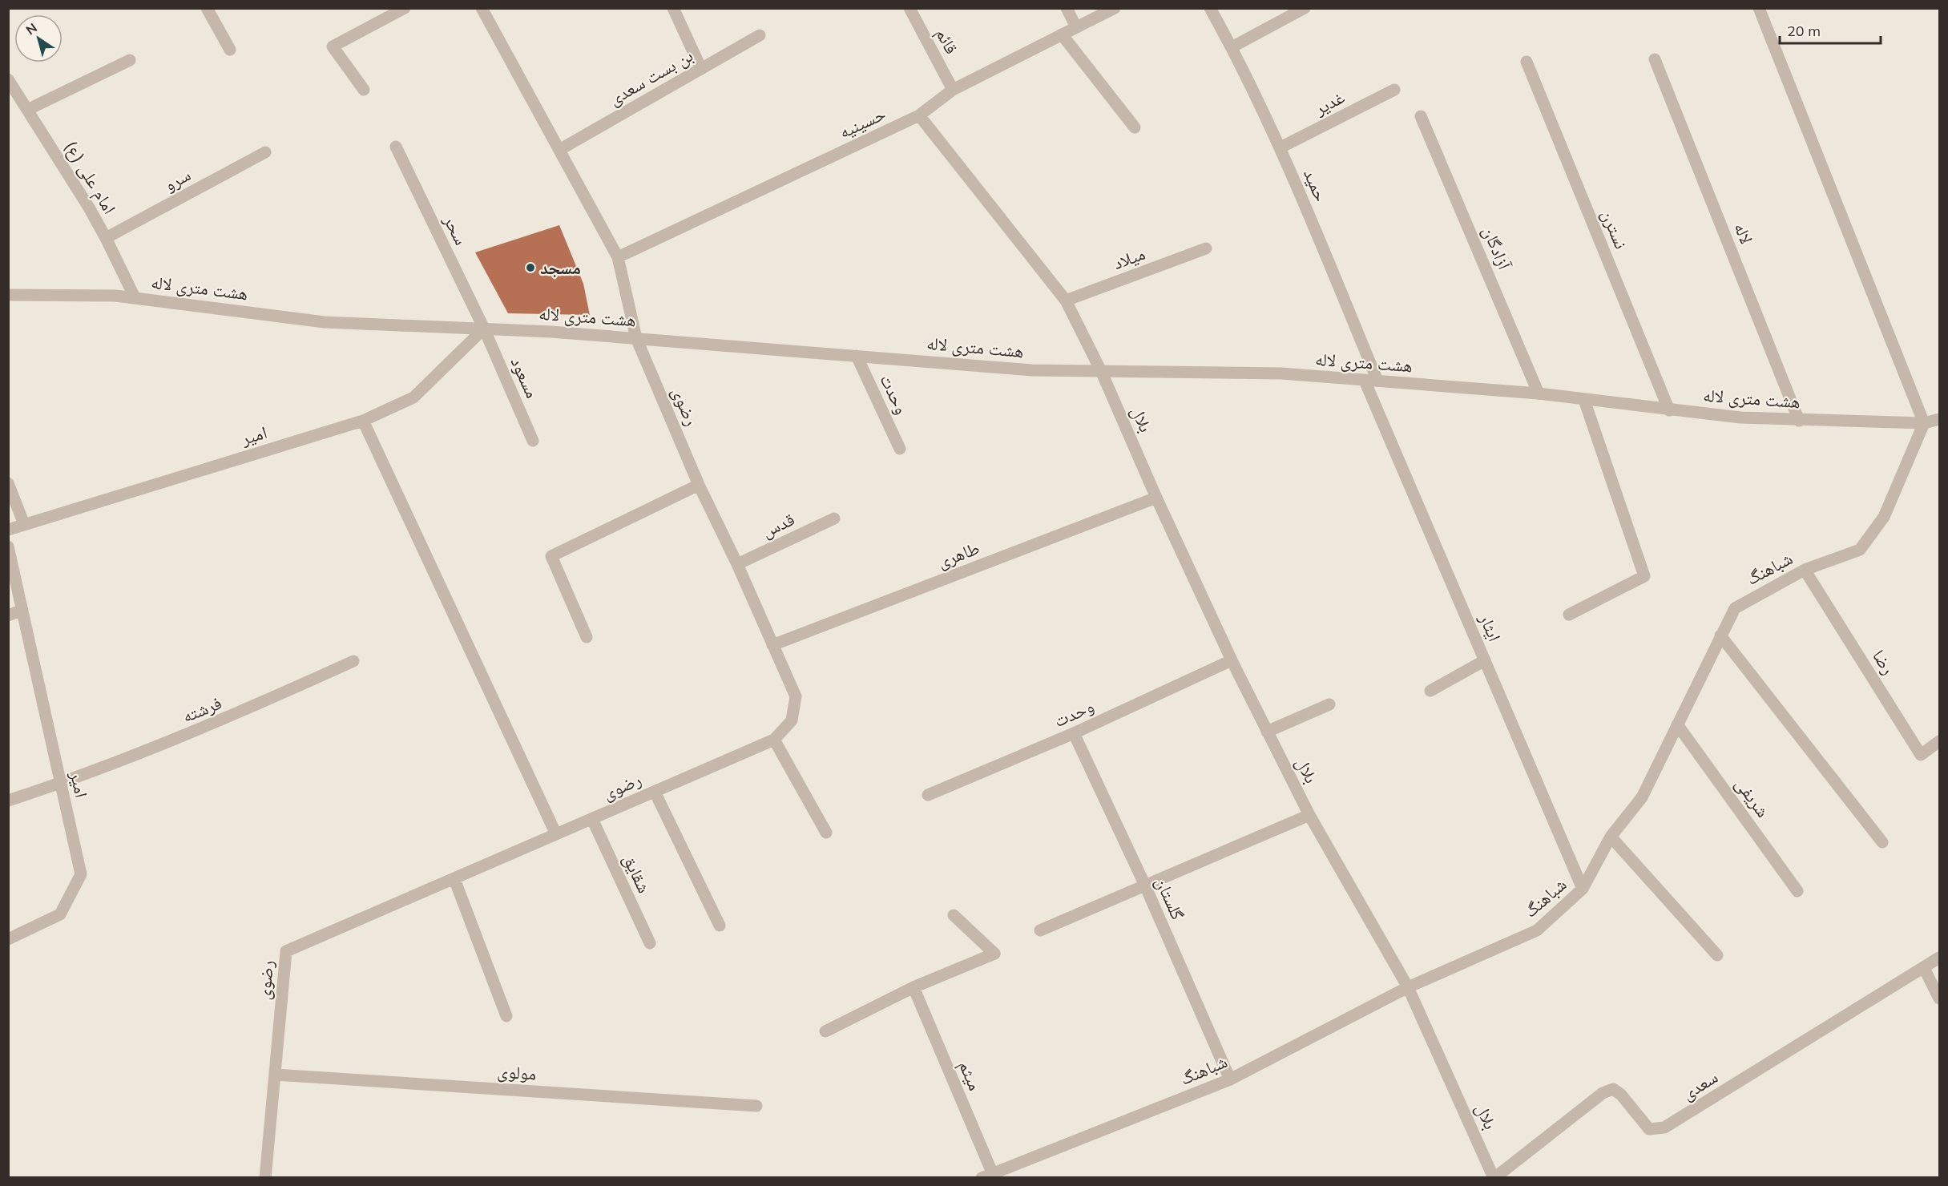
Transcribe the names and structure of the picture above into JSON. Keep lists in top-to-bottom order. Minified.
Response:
{"streets":{"street":["قائم","بن بست سعدی","غدیر","حسینیه","امام علی (ع)","سرو","حمید","نسترن","سحر","لاله","آزادگان","میلاد","هشت متری لاله","مسعود","وحدت","رضوی","بلال","امیر","قدس","طاهری","شباهنگ","ایثار","رضا","فرشته","شریفی","شقایق","گلستان","مولوی","میثم","سعدی"]},"crossings":[["قائم","حسینیه"],["بن بست سعدی","رضوی"],["غدیر","حمید"],["حسینیه","رضوی"],["حسینیه","بلال"],["امام علی (ع)","سرو"],["امام علی (ع)","هشت متری لاله"],["حمید","هشت متری لاله"],["نسترن","هشت متری لاله"],["سحر","هشت متری لاله"],["سحر","مسعود"],["سحر","امیر"],["لاله","هشت متری لاله"],["آزادگان","هشت متری لاله"],["میلاد","بلال"],["هشت متری لاله","مسعود"],["هشت متری لاله","وحدت"],["هشت متری لاله","رضوی"],["هشت متری لاله","بلال"],["هشت متری لاله","امیر"],["هشت متری لاله","شباهنگ"],["هشت متری لاله","ایثار"],["مسعود","امیر"],["وحدت","بلال"],["وحدت","گلستان"],["رضوی","قدس"],["رضوی","طاهری"],["رضوی","شقایق"],["رضوی","مولوی"],["بلال","طاهری"],["بلال","شباهنگ"],["بلال","سعدی"],["امیر","فرشته"],["شباهنگ","ایثار"],["شباهنگ","رضا"],["شباهنگ","شریفی"],["شباهنگ","گلستان"],["شباهنگ","میثم"]],"places":["مسجد"],"scale_bar":"20 m","north":"top left"}
